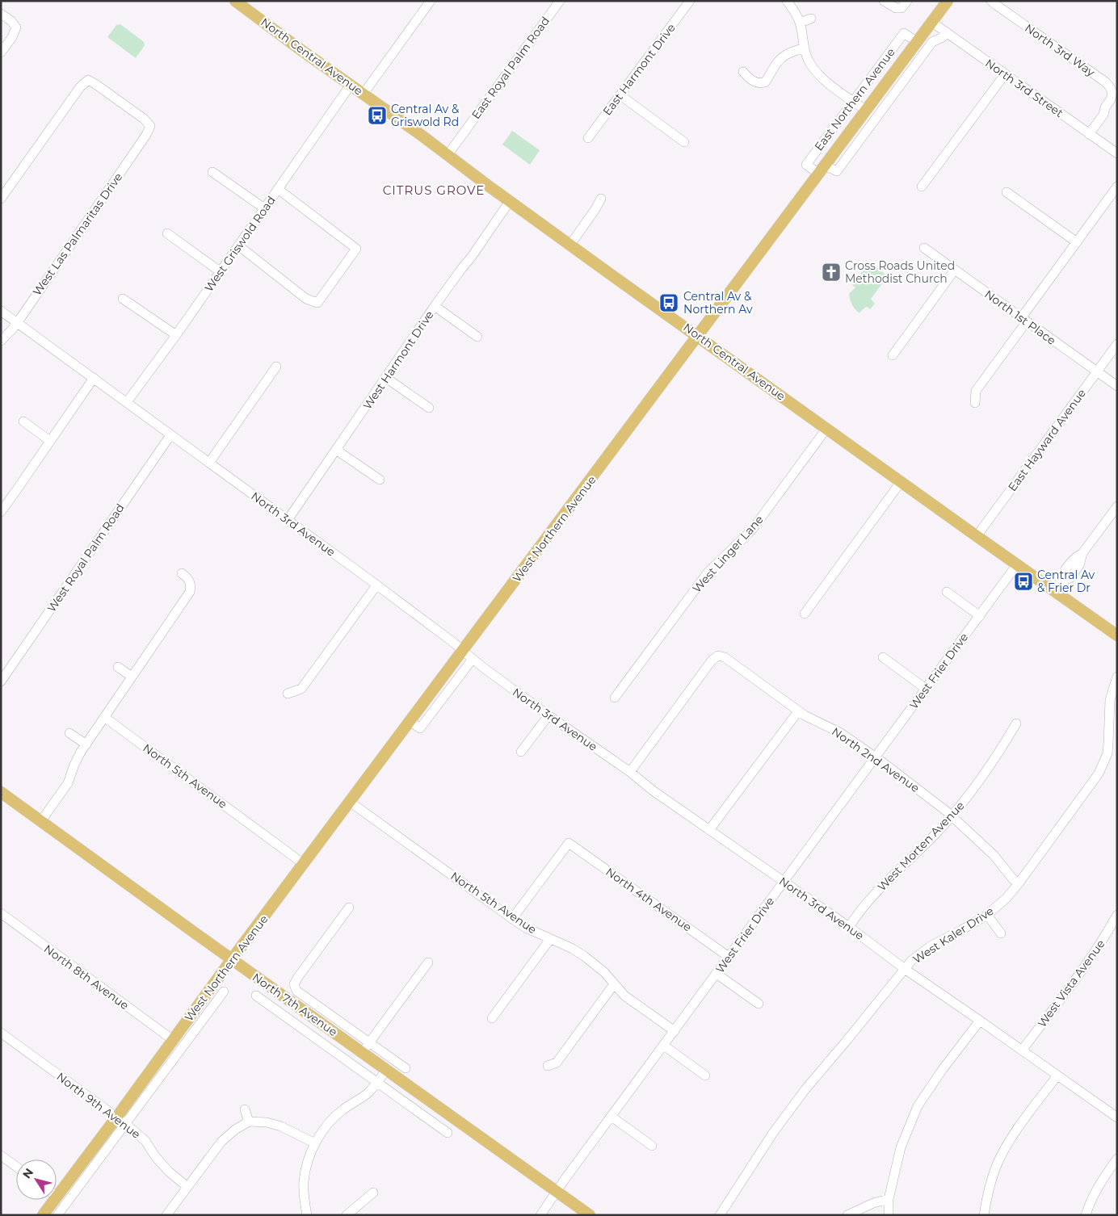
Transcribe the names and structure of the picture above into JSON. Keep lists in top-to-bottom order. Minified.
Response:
{"streets":{"main road":["North Central Avenue","East Northern Avenue","West Northern Avenue","North 7th Avenue"],"street":["North 3rd Way","East Royal Palm Road","East Harmont Drive","North 3rd Street","West Las Palmaritas Drive","West Griswold Road","North 1st Place","West Harmont Drive","East Hayward Avenue","North 3rd Avenue","West Linger Lane","West Royal Palm Road","West Frier Drive","North 2nd Avenue","North 5th Avenue","West Morten Avenue","North 4th Avenue","West Kaler Drive","North 8th Avenue","West Vista Avenue","North 9th Avenue"]},"crossings":[["North 3rd Way","North 3rd Street"],["North Central Avenue","East Royal Palm Road"],["North Central Avenue","East Northern Avenue"],["North Central Avenue","West Griswold Road"],["North Central Avenue","West Harmont Drive"],["North Central Avenue","East Hayward Avenue"],["North Central Avenue","West Northern Avenue"],["North Central Avenue","West Linger Lane"],["North Central Avenue","West Frier Drive"],["North 3rd Street","East Northern Avenue"],["East Northern Avenue","West Northern Avenue"],["West Las Palmaritas Drive","North 3rd Avenue"],["West Griswold Road","North 3rd Avenue"],["North 1st Place","East Hayward Avenue"],["West Harmont Drive","North 3rd Avenue"],["North 3rd Avenue","West Northern Avenue"],["North 3rd Avenue","West Royal Palm Road"],["North 3rd Avenue","West Frier Drive"],["North 3rd Avenue","North 2nd Avenue"],["North 3rd Avenue","West Morten Avenue"],["North 3rd Avenue","West Kaler Drive"],["North 3rd Avenue","West Vista Avenue"],["West Northern Avenue","North 5th Avenue"],["West Northern Avenue","North 8th Avenue"],["West Northern Avenue","North 7th Avenue"],["West Northern Avenue","North 9th Avenue"],["West Frier Drive","North 2nd Avenue"],["West Frier Drive","North 5th Avenue"],["West Frier Drive","North 4th Avenue"],["West Frier Drive","North 7th Avenue"],["North 2nd Avenue","West Morten Avenue"],["North 2nd Avenue","West Kaler Drive"],["North 5th Avenue","North 4th Avenue"]],"districts":["CITRUS GROVE"],"places":{"bus stop":["Central Av & Griswold Rd","Central Av & Northern Av","Central Av & Frier Dr"],"church":["Cross Roads United Methodist Church"]},"north":"top left"}
